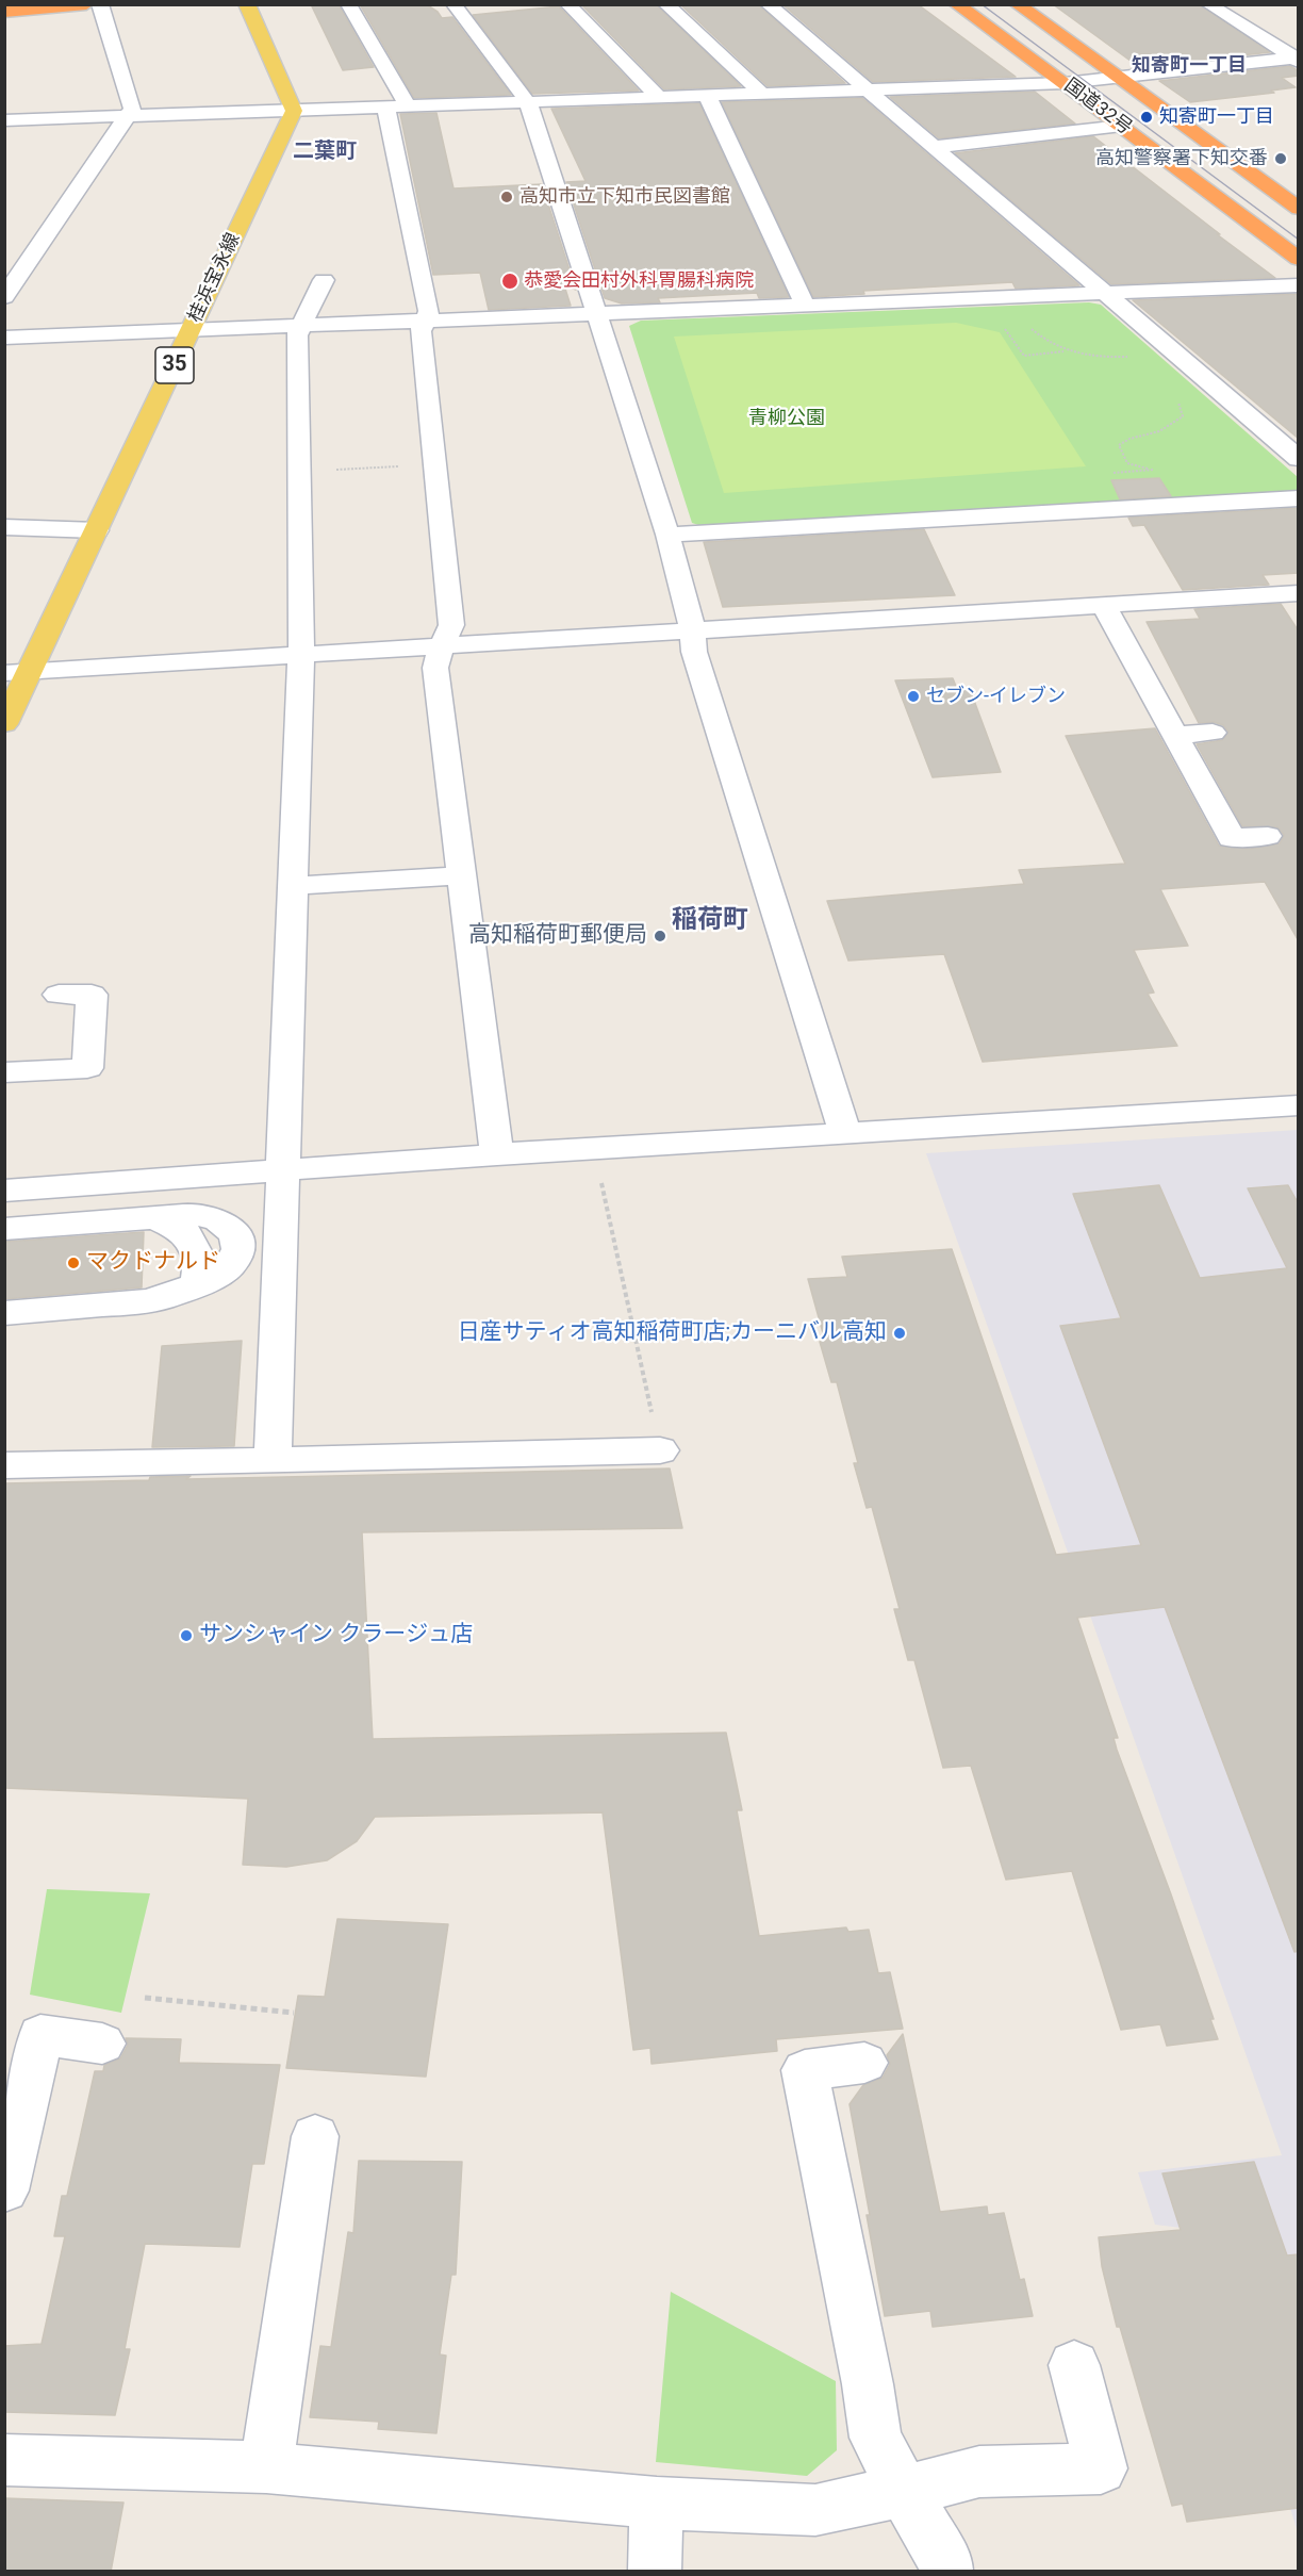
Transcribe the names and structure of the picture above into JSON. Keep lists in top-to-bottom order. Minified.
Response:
{"streets":{"highway":["国道32号"],"main road":["桂浜宝永線","35"]},"districts":["知寄町一丁目","二葉町","稲荷町"],"parks":["青柳公園"],"places":["知寄町一丁目","高知警察署下知交番","高知市立下知市民図書館","恭愛会田村外科胃腸科病院","セブン-イレブン","高知稲荷町郵便局","マクドナルド","日産サティオ高知稲荷町店;カーニバル高知","サンシャイン クラージュ店"]}
